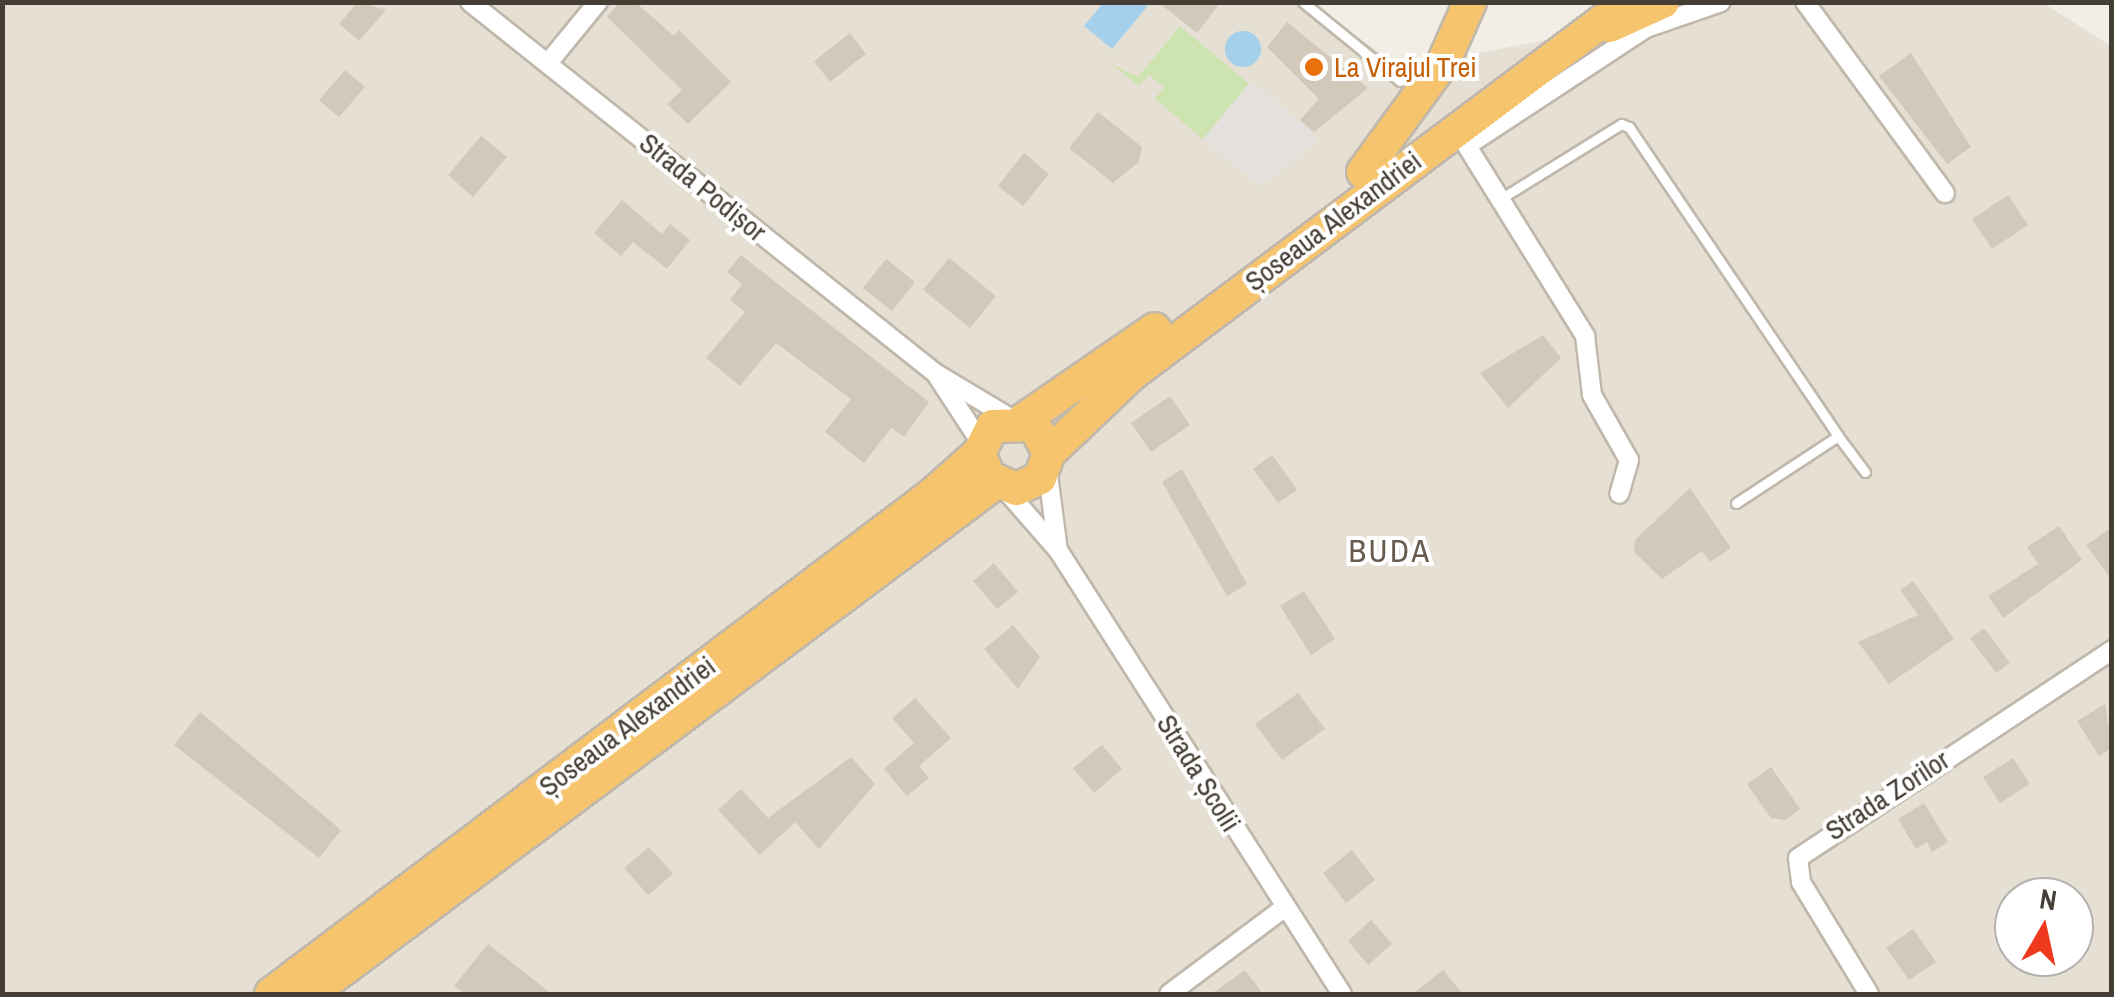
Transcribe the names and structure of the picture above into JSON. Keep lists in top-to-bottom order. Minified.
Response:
{"streets":{"highway":["Șoseaua Alexandriei"],"street":["Strada Podișor","Strada Școlii","Strada Zorilor"]},"crossings":[["Strada Podișor","Șoseaua Alexandriei"],["Șoseaua Alexandriei","Strada Școlii"]],"districts":["BUDA"],"places":["La Virajul Trei"],"north":"top"}
